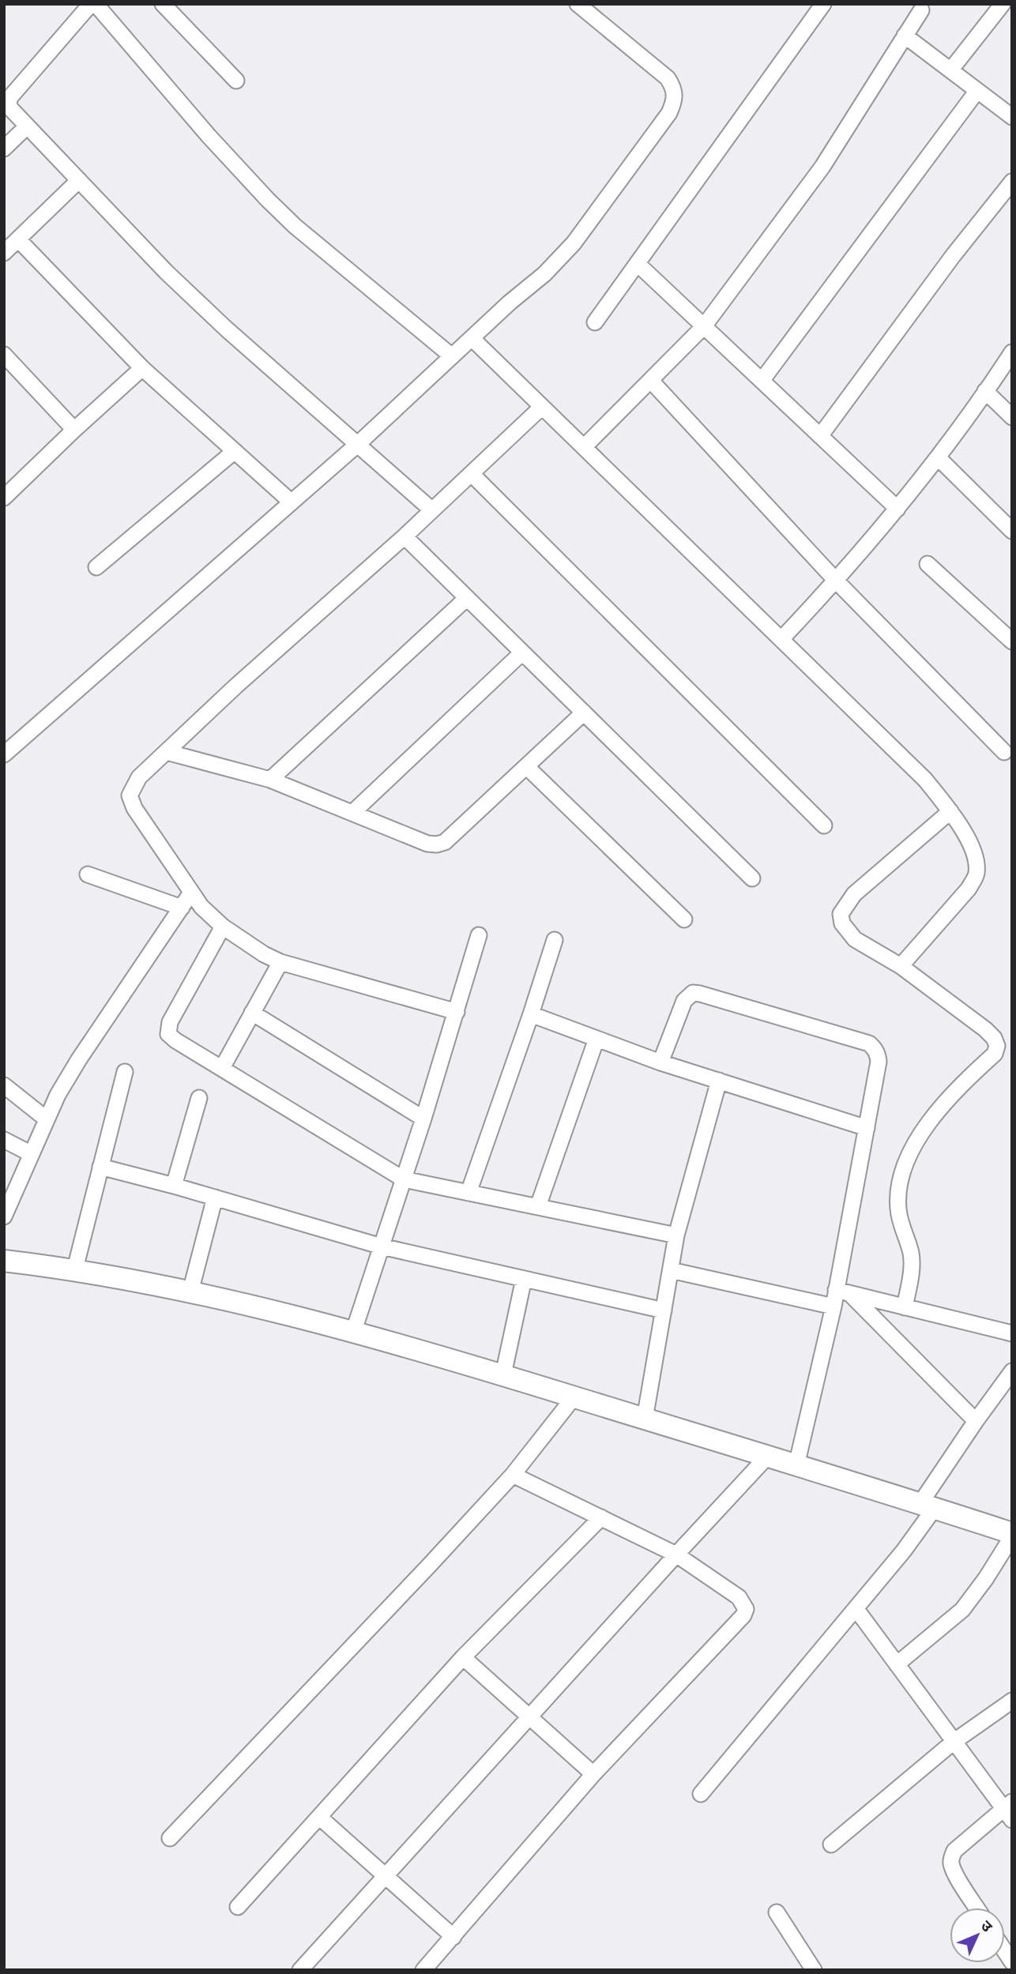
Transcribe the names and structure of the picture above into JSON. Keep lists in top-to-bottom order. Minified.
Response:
{"north":"top right"}
